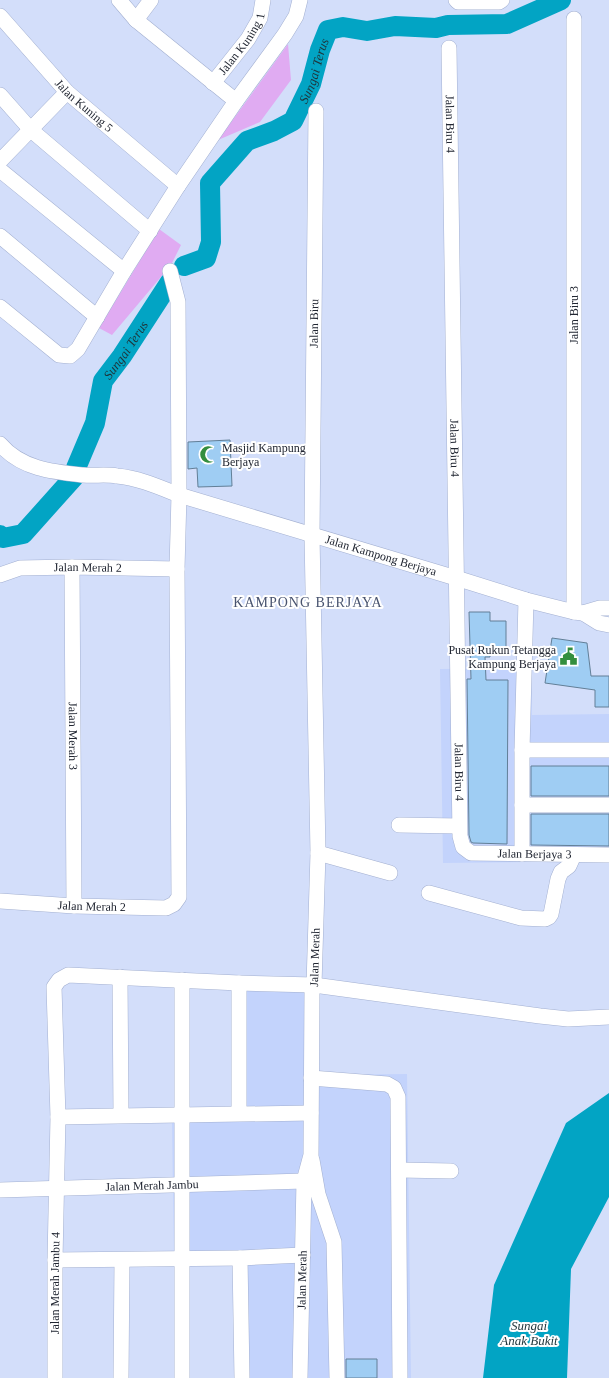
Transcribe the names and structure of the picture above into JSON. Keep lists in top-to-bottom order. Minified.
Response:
{"streets":{"street":["Jalan Kuning 1","Jalan Kuning 5","Jalan Biru 4","Jalan Biru 3","Jalan Biru","Jalan Kampong Berjaya","Jalan Merah 2","Jalan Merah 3","Jalan Berjaya 3","Jalan Merah","Jalan Merah Jambu","Jalan Merah Jambu 4"]},"crossings":[["Jalan Biru 4","Jalan Kampong Berjaya"],["Jalan Biru 4","Jalan Berjaya 3"],["Jalan Biru 3","Jalan Kampong Berjaya"],["Jalan Biru","Jalan Kampong Berjaya"],["Jalan Biru","Jalan Merah"],["Jalan Kampong Berjaya","Jalan Merah"],["Jalan Merah 2","Jalan Merah 3"],["Jalan Merah","Jalan Merah Jambu"],["Jalan Merah","Jalan Merah Jambu 4"],["Jalan Merah Jambu","Jalan Merah Jambu 4"]],"districts":["KAMPONG BERJAYA"],"water":["Sungai Terus","Sungai Anak Bukit"],"places":{"mosque":["Masjid Kampung Berjaya"],"public building":["Pusat Rukun Tetangga Kampung Berjaya"]}}
